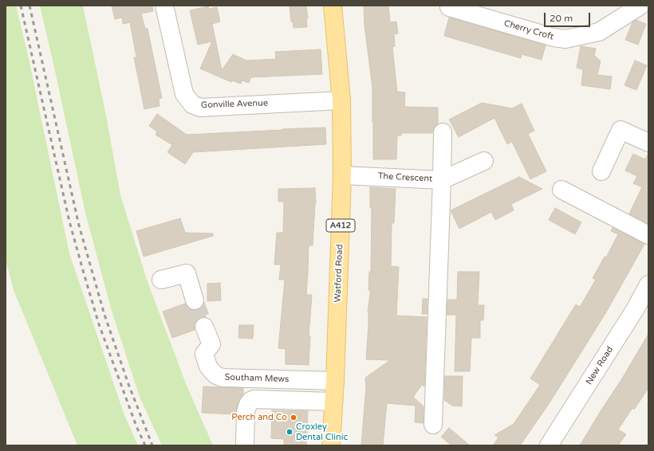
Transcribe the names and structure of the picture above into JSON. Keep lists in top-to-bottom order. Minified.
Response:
{"streets":{"main road":["A412","Watford Road"],"street":["Cherry Croft","Gonville Avenue","The Crescent","New Road","Southam Mews"]},"crossings":[["Gonville Avenue","Watford Road"],["The Crescent","Watford Road"],["Watford Road","Southam Mews"]],"places":["Perch and Co","Croxley Dental Clinic"],"scale_bar":"20 m"}
